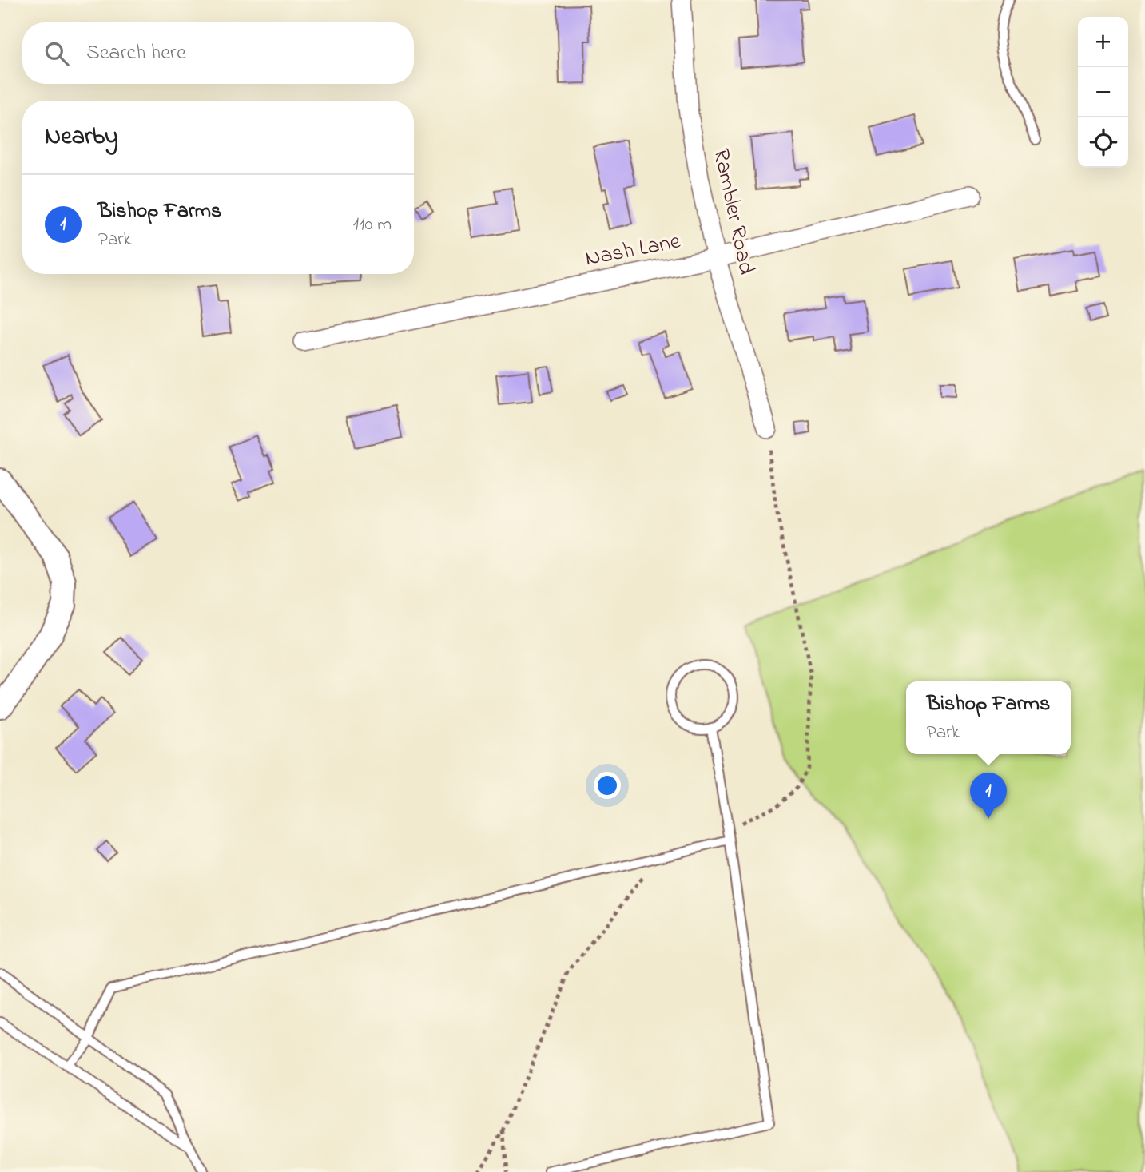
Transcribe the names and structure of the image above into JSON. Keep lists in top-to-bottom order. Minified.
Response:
{"streets":{"street":["Rambler Road","Nash Lane"]},"crossings":[["Rambler Road","Nash Lane"]],"page":{"map_buttons":["+","−"],"search":"Search here","heading":"Nearby","list":[{"mark":"1","name":"Bishop Farms","note":"Park","value":"110 m"}],"popup":["Bishop Farms","Park"],"pins":"1"}}
